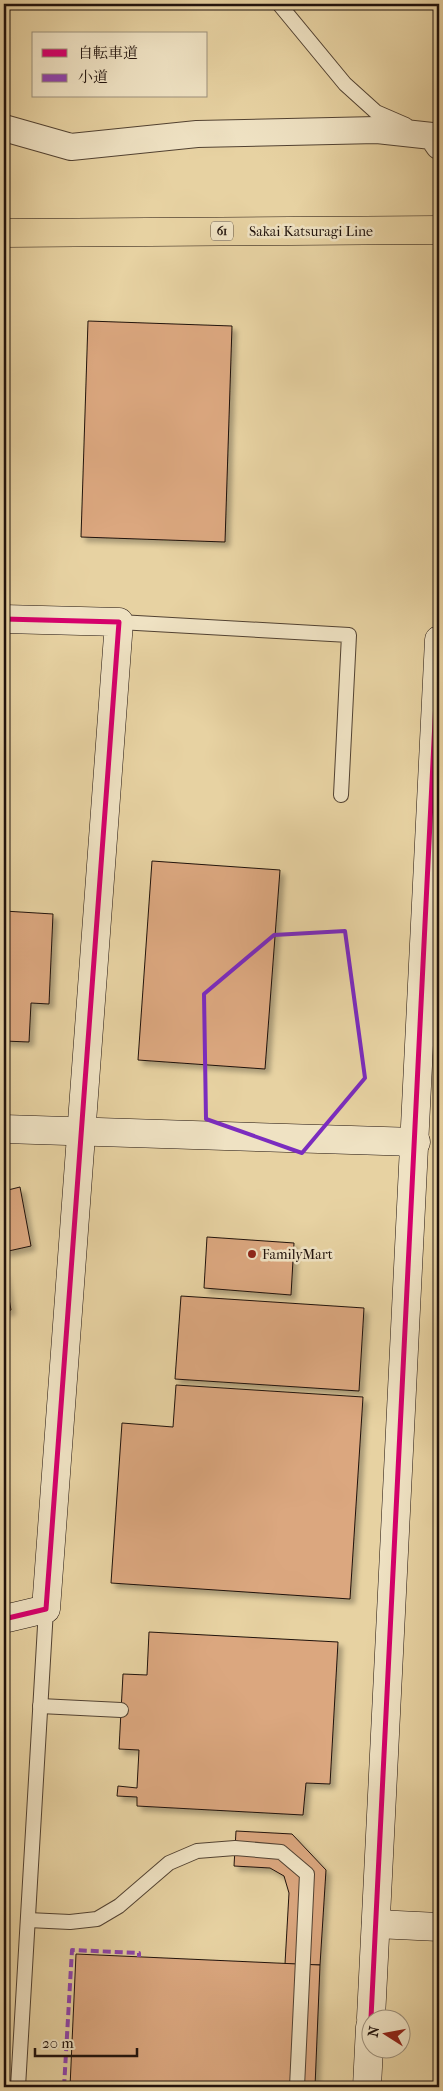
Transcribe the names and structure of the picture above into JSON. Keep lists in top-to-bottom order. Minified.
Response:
{"streets":{"main road":["61","Sakai Katsuragi Line"]},"places":["FamilyMart"],"legend":["自転車道","小道"],"scale_bar":"20 m","north":"left"}
